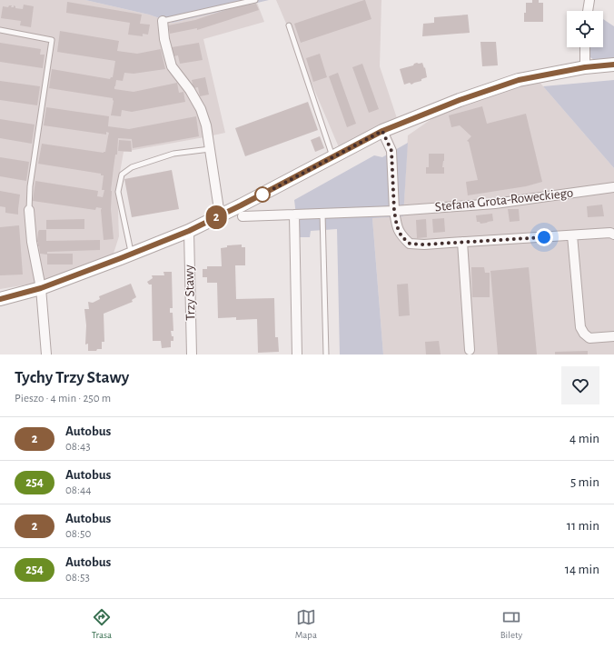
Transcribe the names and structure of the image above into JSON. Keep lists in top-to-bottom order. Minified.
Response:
{"streets":{"street":["Stefana Grota-Roweckiego","Trzy Stawy"]},"lines":["bus line 2"],"page":{"on_map":"2","heading":["Tychy Trzy Stawy","Pieszo · 4 min · 250 m"],"list":[{"mark":"2","name":"Autobus","note":"08:43","value":"4 min"},{"mark":"254","name":"Autobus","note":"08:44","value":"5 min"},{"mark":"2","name":"Autobus","note":"08:50","value":"11 min"},{"mark":"254","name":"Autobus","note":"08:53","value":"14 min"}],"tabs":["Trasa","Mapa","Bilety"]}}
